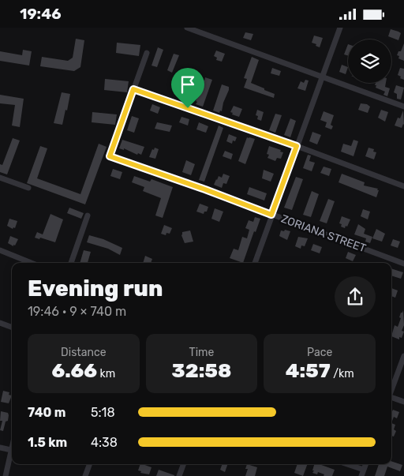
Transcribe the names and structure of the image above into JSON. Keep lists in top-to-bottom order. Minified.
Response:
{"streets":{"street":["ZORIANA STREET"]},"page":{"status":"19:46","heading":["Evening run","19:46 · 9 × 740 m"],"stats":[["Distance","6.66 km"],["Time","32:58"],["Pace","4:57 /km"]],"list":[{"name":"740 m","note":"5:18"},{"name":"1.5 km","note":"4:38"}]}}
